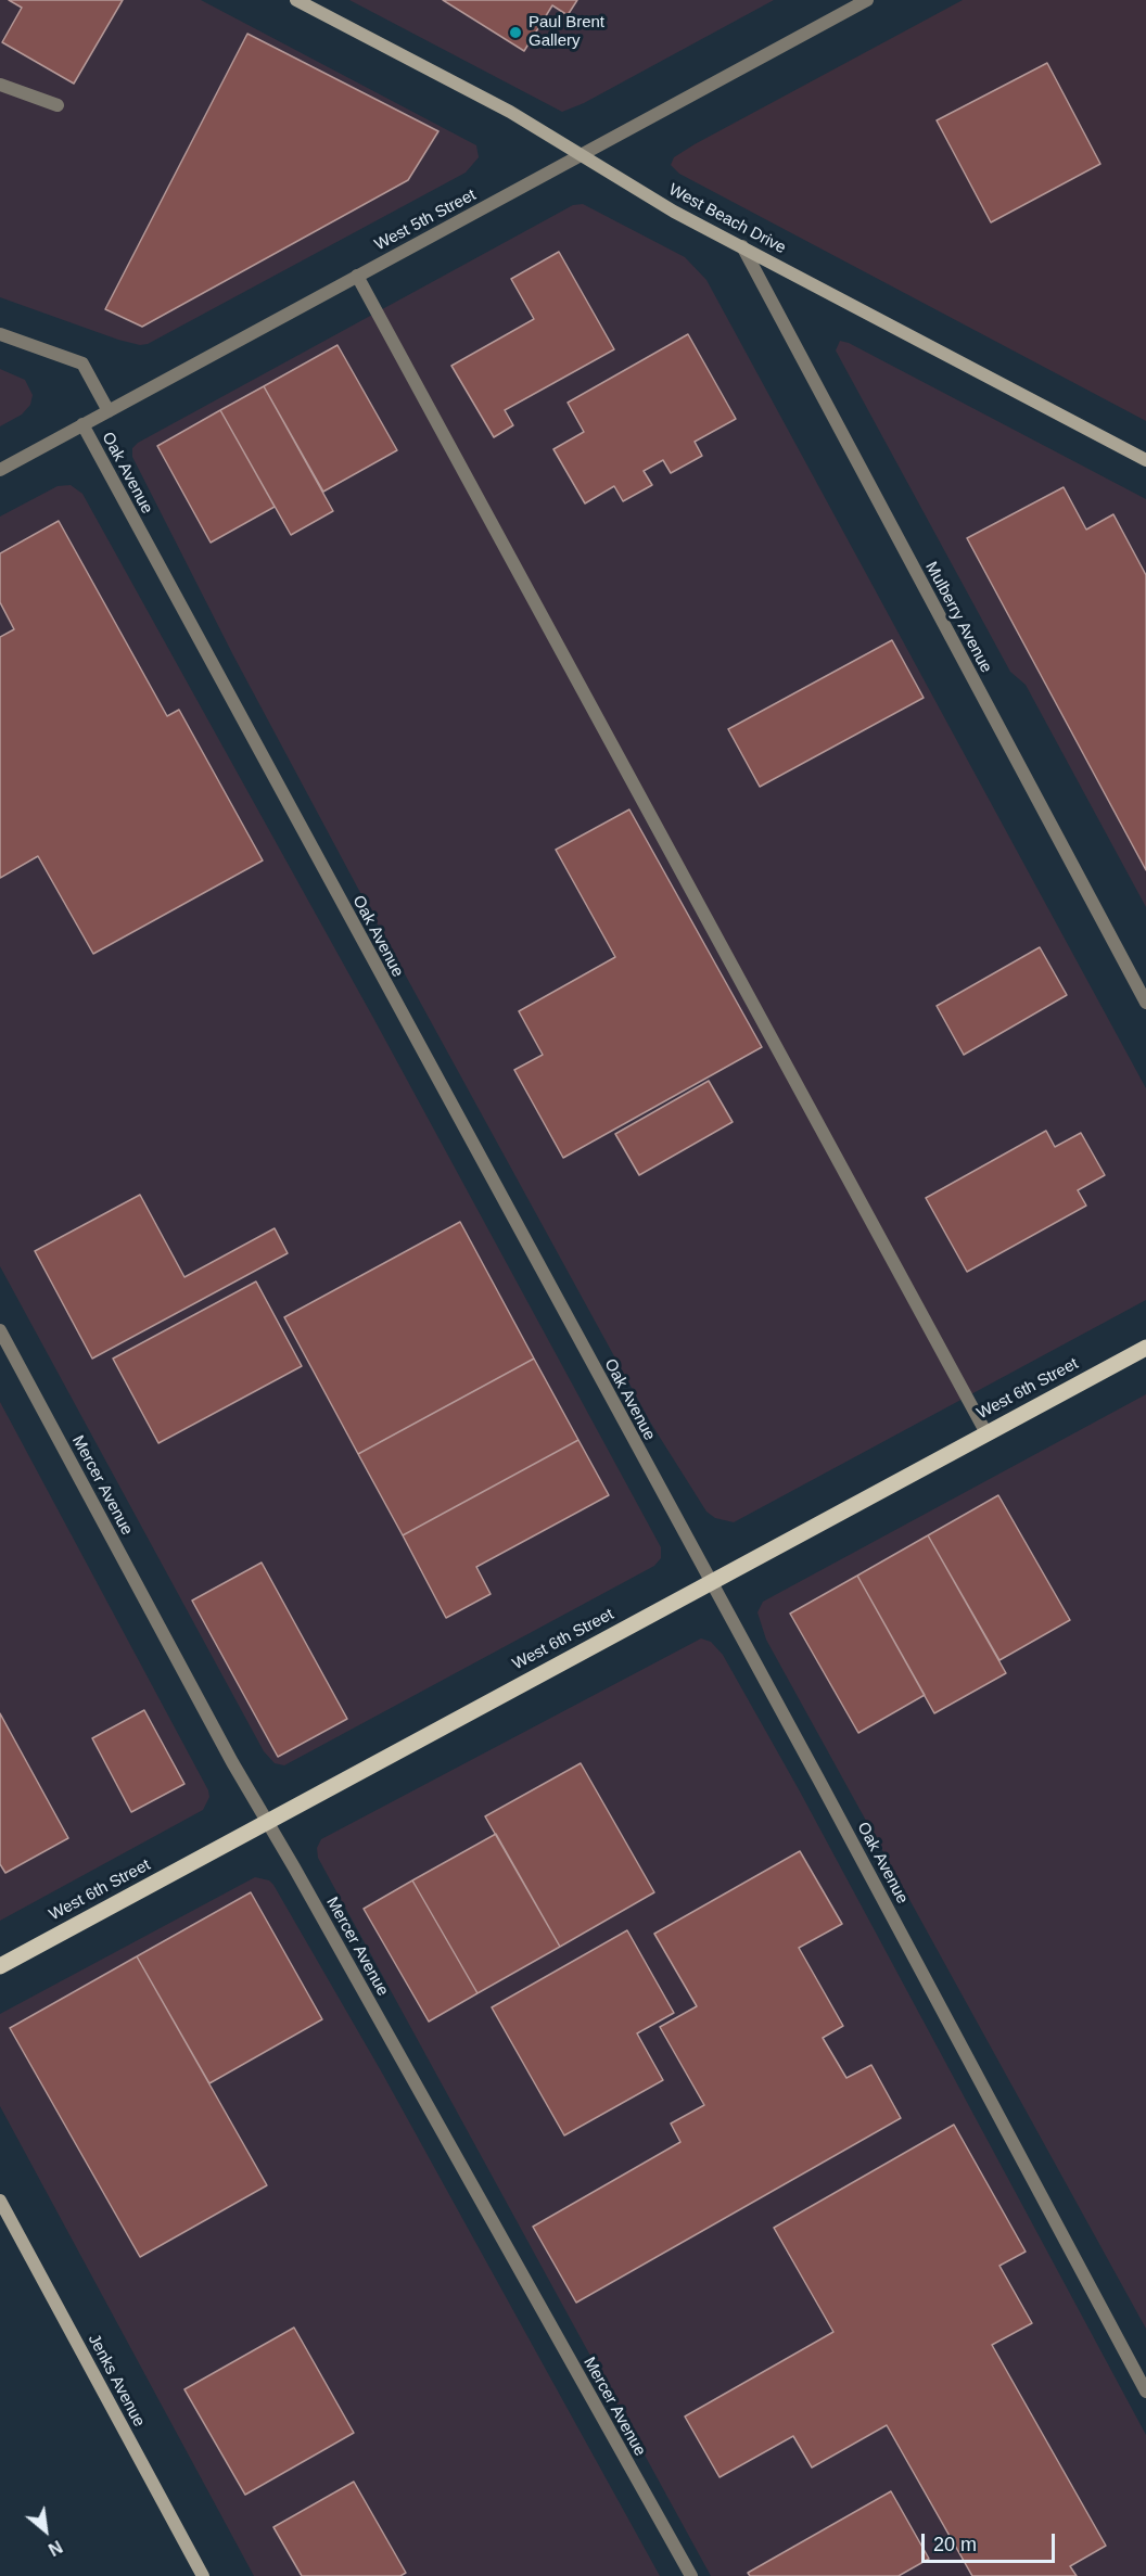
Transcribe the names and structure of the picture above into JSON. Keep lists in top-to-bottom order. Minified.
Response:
{"streets":{"main road":["West 6th Street"],"street":["West Beach Drive","West 5th Street","Oak Avenue","Mulberry Avenue","Mercer Avenue","Jenks Avenue"]},"crossings":[["West Beach Drive","West 5th Street"],["West Beach Drive","Mulberry Avenue"],["West 5th Street","Oak Avenue"],["Oak Avenue","West 6th Street"],["West 6th Street","Mercer Avenue"]],"places":["Paul Brent Gallery"],"scale_bar":"20 m","north":"bottom right"}
